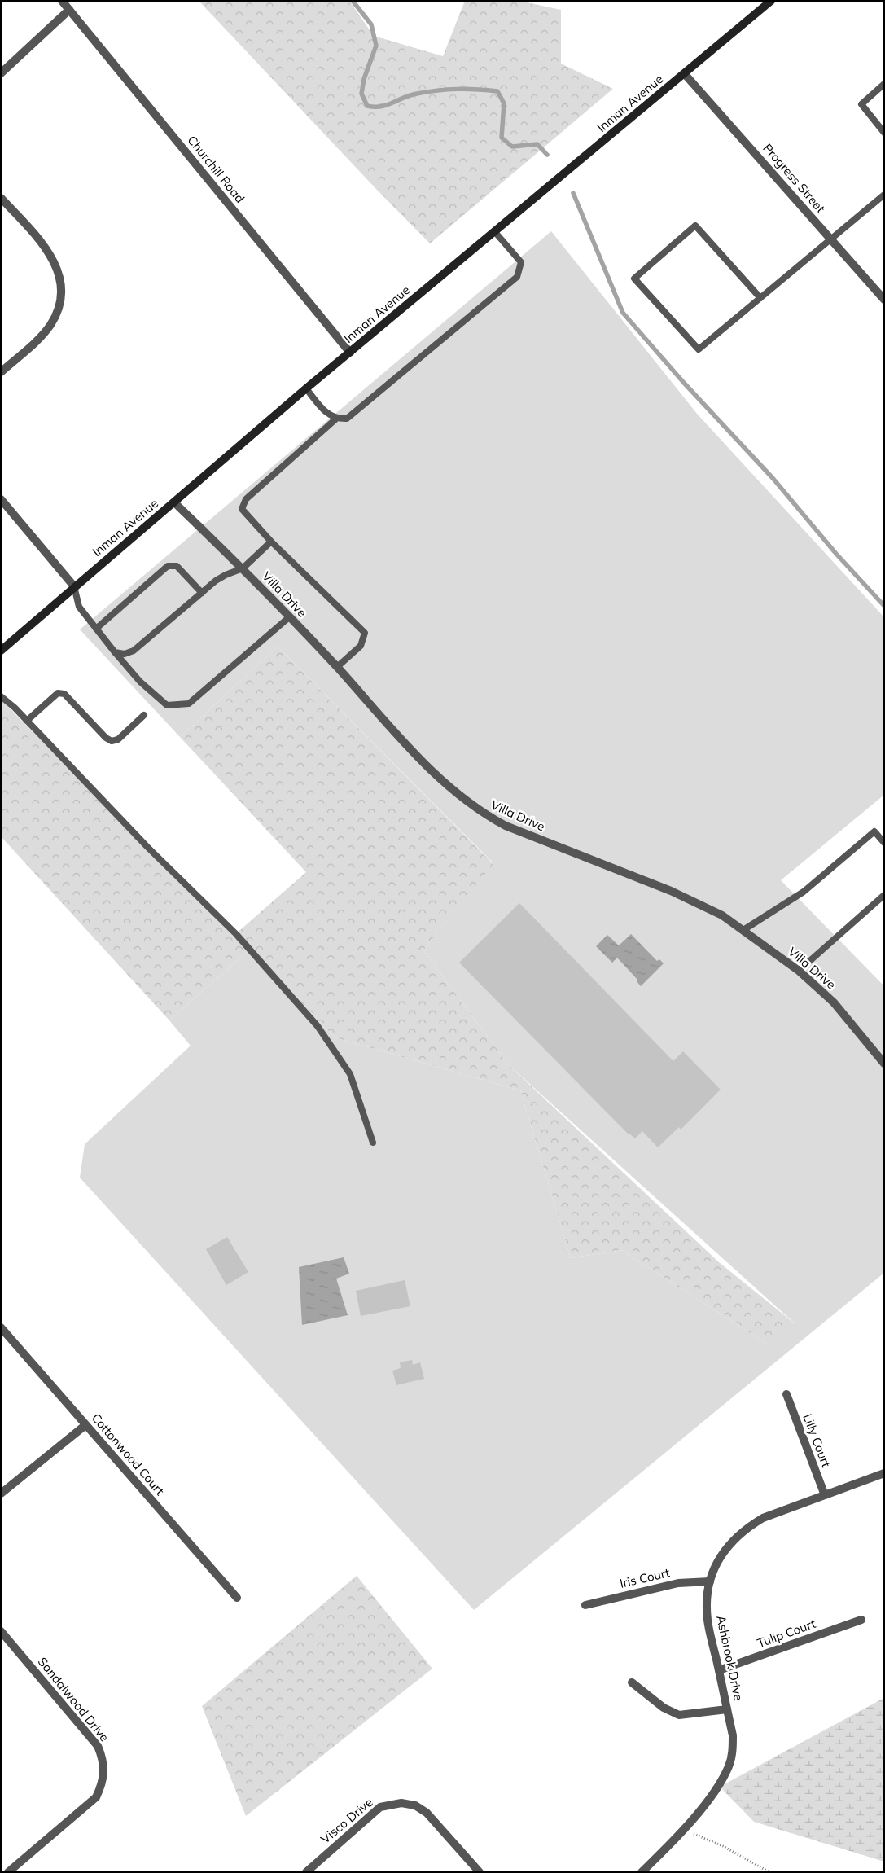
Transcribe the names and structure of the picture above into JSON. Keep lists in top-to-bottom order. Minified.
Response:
{"streets":{"main road":["Inman Avenue"],"street":["Churchill Road","Progress Street","Villa Drive","Lilly Court","Cottonwood Court","Iris Court","Tulip Court","Ashbrook Drive","Sandalwood Drive","Visco Drive"]},"crossings":[["Inman Avenue","Churchill Road"],["Inman Avenue","Progress Street"],["Inman Avenue","Villa Drive"],["Lilly Court","Ashbrook Drive"],["Iris Court","Ashbrook Drive"],["Tulip Court","Ashbrook Drive"]]}
